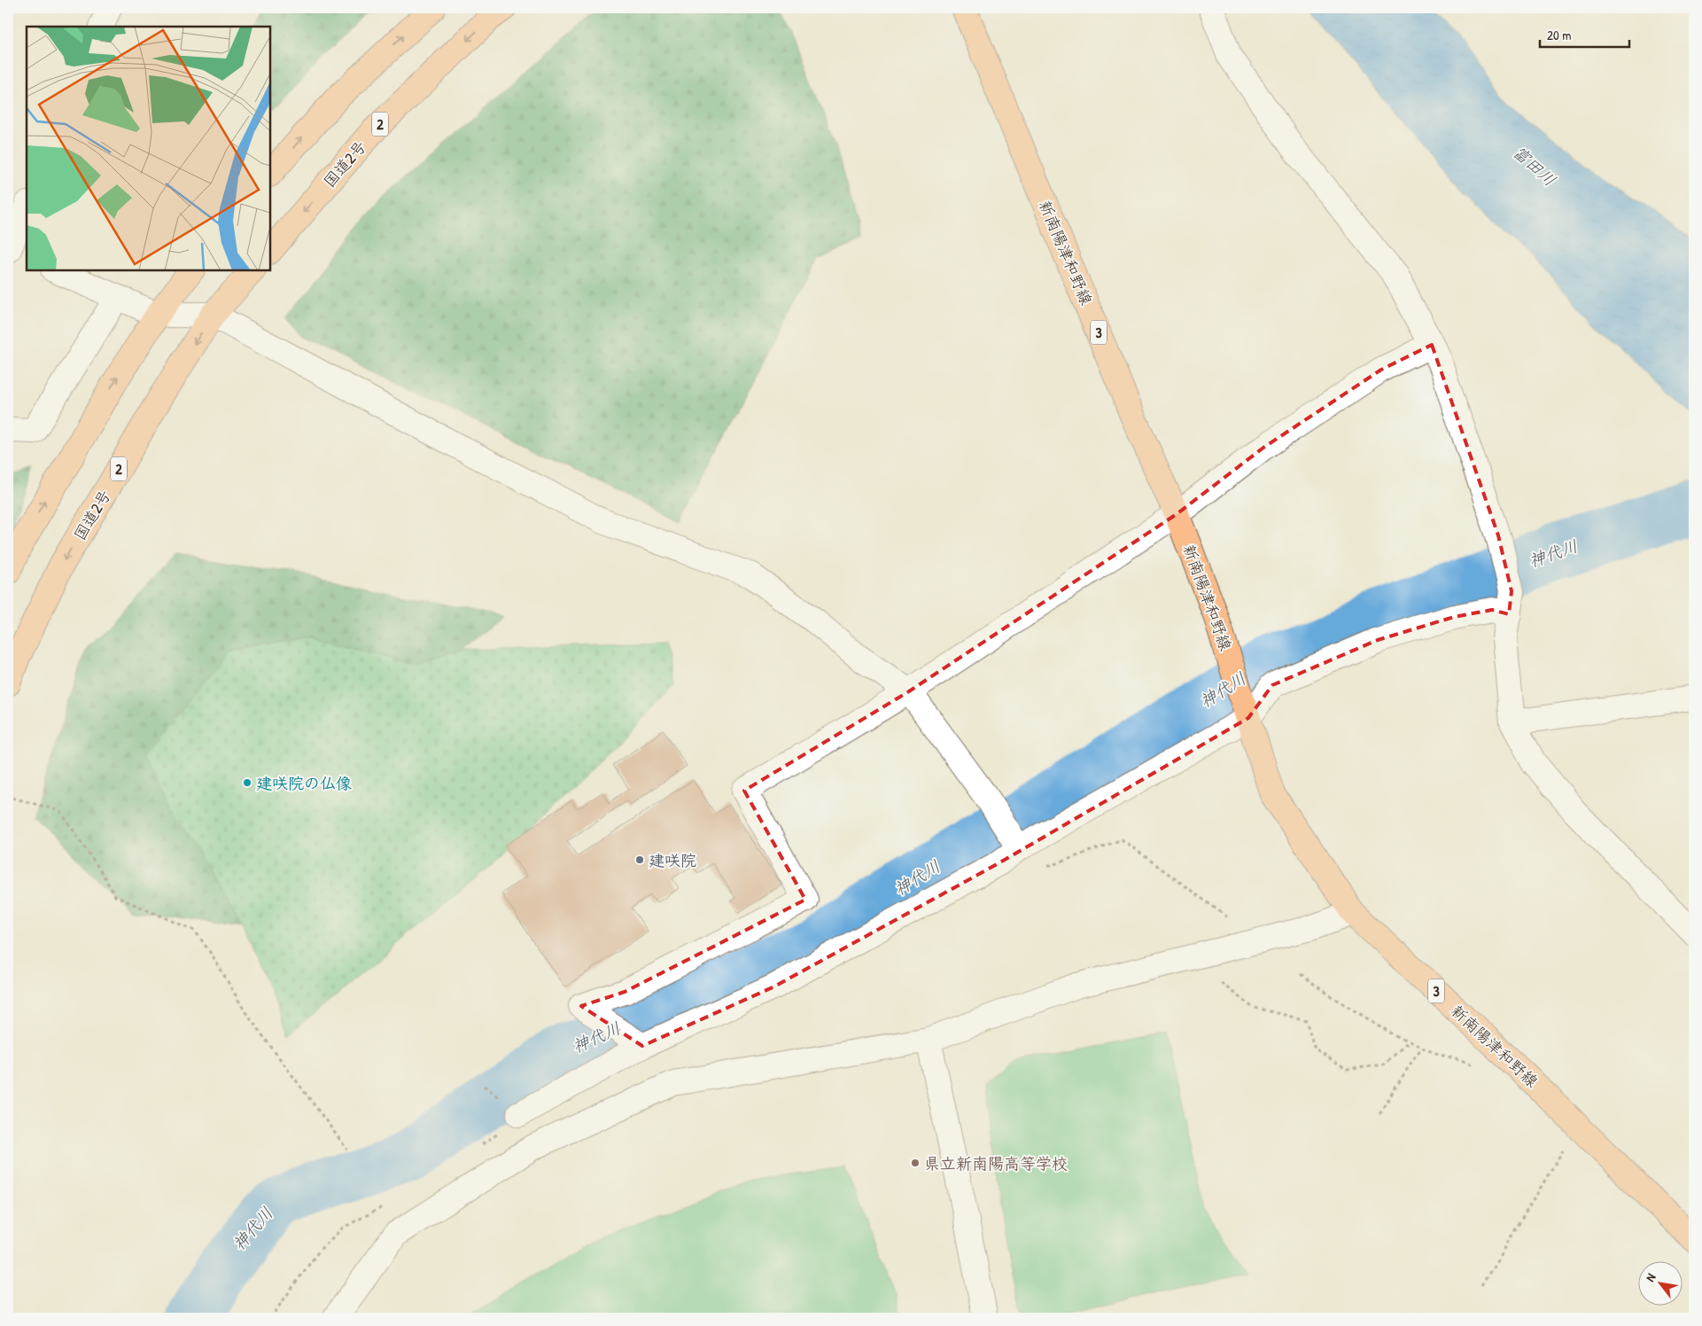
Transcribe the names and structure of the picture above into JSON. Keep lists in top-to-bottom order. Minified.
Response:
{"streets":{"main road":["2","国道2号","新南陽津和野線","3"]},"water":["富田川","神代川"],"places":["建咲院の仏像","建咲院","県立新南陽高等学校"],"scale_bar":"20 m","north":"top left"}
